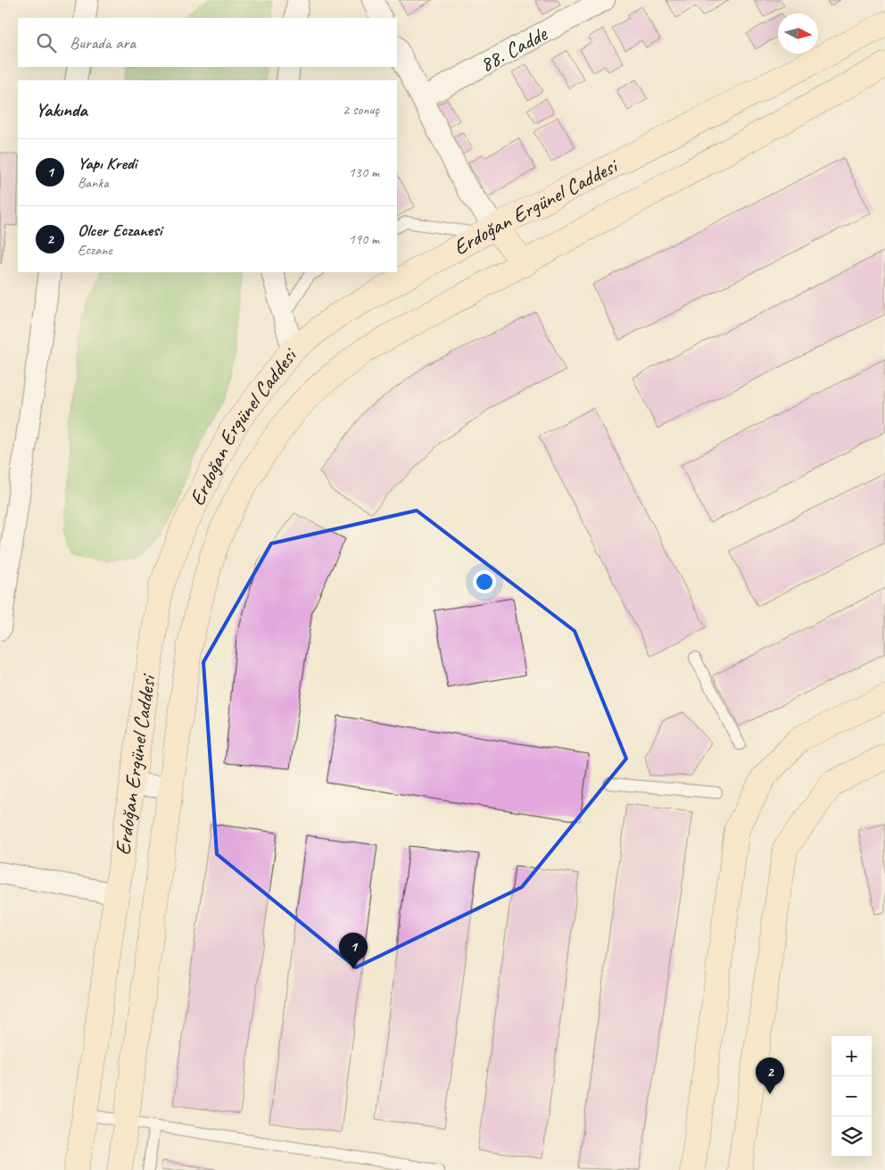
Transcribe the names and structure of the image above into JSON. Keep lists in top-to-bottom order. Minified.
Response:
{"streets":{"main road":["Erdoğan Ergünel Caddesi"],"street":["88. Cadde"]},"north":"right","page":{"search":"Burada ara","heading":["Yakında","2 sonuç"],"list":[{"mark":"1","name":"Yapı Kredi","note":"Banka","value":"130 m"},{"mark":"2","name":"Olcer Eczanesi","note":"Eczane","value":"190 m"}],"pins":["1","2"],"map_buttons":["+","−"]}}
